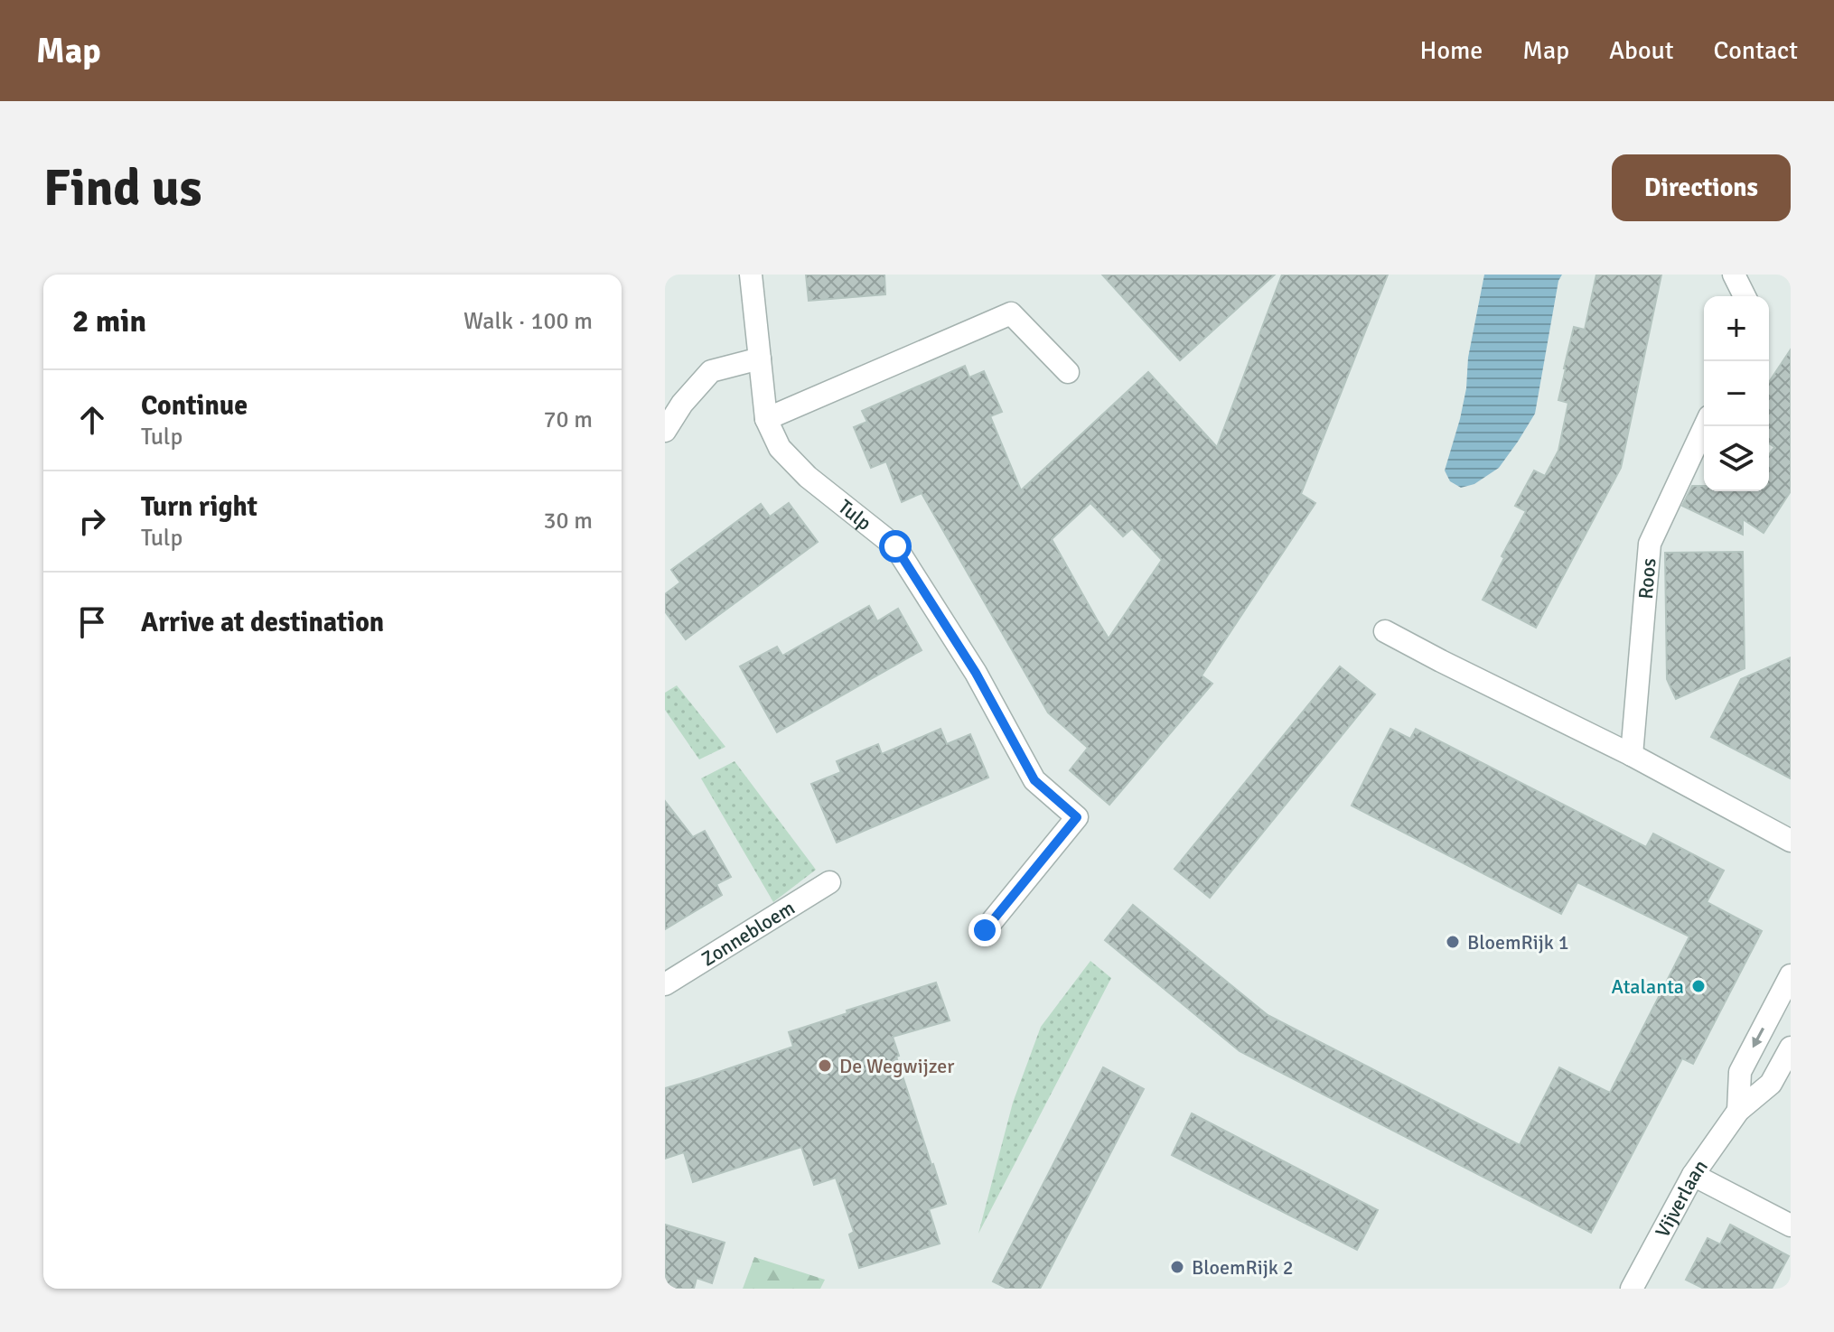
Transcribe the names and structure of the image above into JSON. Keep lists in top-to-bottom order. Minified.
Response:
{"streets":{"street":["Tulp","Roos","Zonnebloem","Vijverlaan"]},"places":["BloemRijk 1","Atalanta","De Wegwijzer","BloemRijk 2"],"page":{"header":"Map","nav":["Home","Map","About","Contact"],"buttons":"Directions","title":"Find us","heading":["2 min","Walk · 100 m"],"map_buttons":["+","−"],"list":[["Continue","Tulp","70 m"],["Turn right","Tulp","30 m"],"Arrive at destination"]}}
